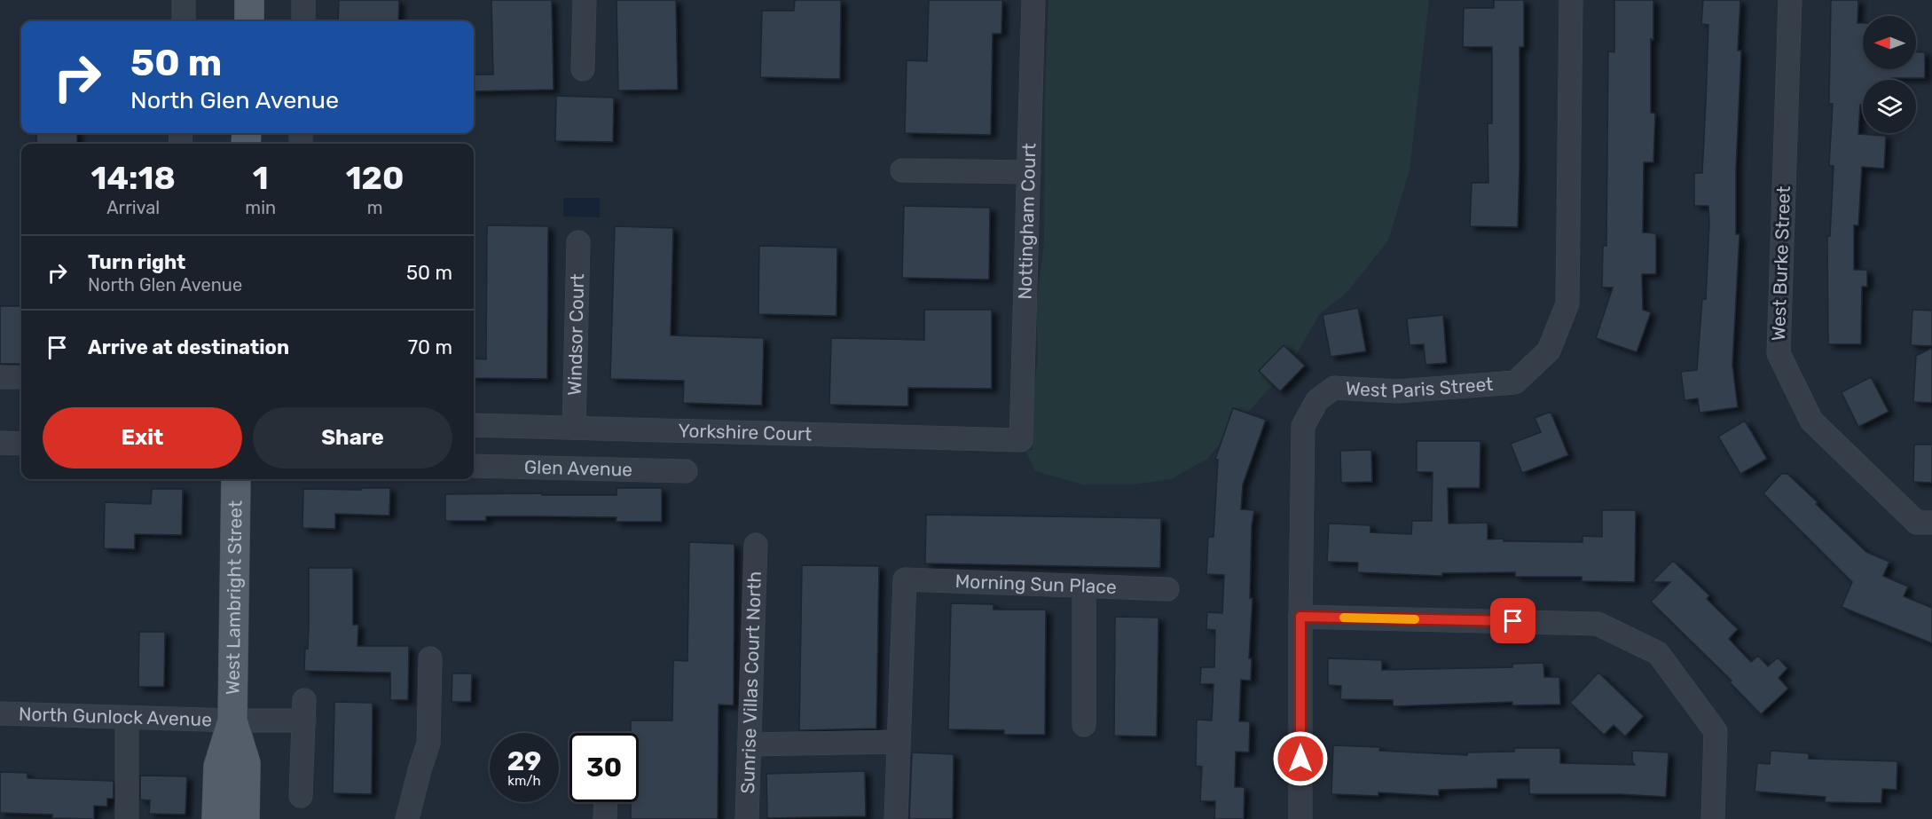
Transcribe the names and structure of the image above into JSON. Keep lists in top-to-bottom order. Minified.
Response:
{"streets":{"main road":["West Lambright Street"],"street":["Nottingham Court","West Burke Street","Windsor Court","West Paris Street","Yorkshire Court","Glen Avenue","Morning Sun Place","Sunrise Villas Court North","North Gunlock Avenue"]},"crossings":[["Nottingham Court","Yorkshire Court"],["Windsor Court","Yorkshire Court"],["West Lambright Street","North Gunlock Avenue"]],"north":"left","page":{"turn":["50 m","North Glen Avenue"],"eta":["14:18","Arrival","1","min","120","m"],"list":[{"name":"Turn right","note":"North Glen Avenue","value":"50 m"},{"name":"Arrive at destination","value":"70 m"}],"buttons":["Exit","Share"],"speed":"29 km/h","limit":"30"}}
